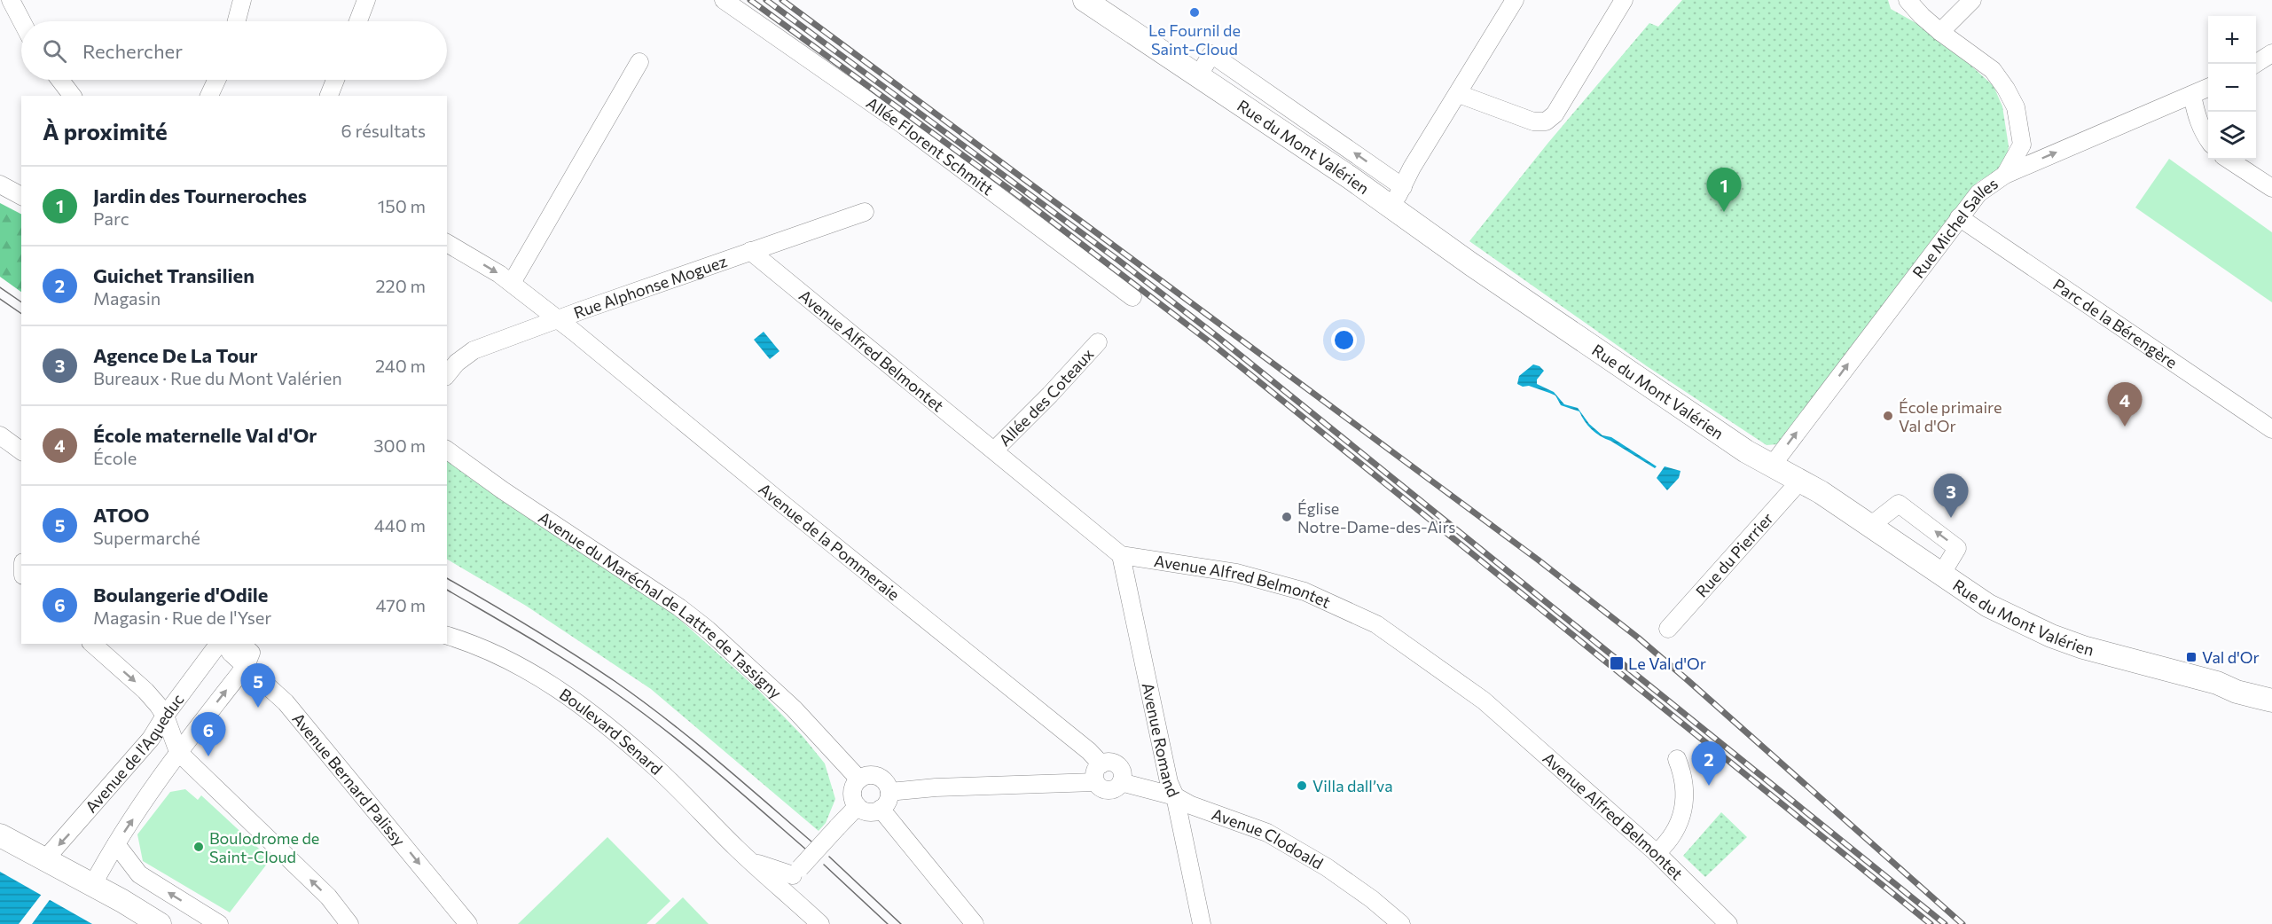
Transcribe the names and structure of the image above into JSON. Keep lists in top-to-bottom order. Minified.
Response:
{"streets":{"main road":["Rue du Mont Valérien"],"street":["Allée Florent Schmitt","Rue Michel Salles","Rue Alphonse Moguez","Parc de la Bérengère","Avenue Alfred Belmontet","Allée des Coteaux","Avenue de la Pommeraie","Rue du Pierrier","Avenue du Maréchal de Lattre de Tassigny","Boulevard Senard","Avenue Romand","Avenue de l'Aqueduc","Avenue Bernard Palissy","Avenue Clodoald"]},"crossings":[["Rue du Mont Valérien","Rue Michel Salles"],["Rue du Mont Valérien","Rue du Pierrier"],["Rue Michel Salles","Parc de la Bérengère"],["Rue Alphonse Moguez","Avenue Alfred Belmontet"],["Rue Alphonse Moguez","Avenue de la Pommeraie"],["Avenue Alfred Belmontet","Allée des Coteaux"],["Avenue Alfred Belmontet","Avenue Romand"],["Avenue de la Pommeraie","Avenue Clodoald"],["Avenue Romand","Avenue Clodoald"]],"one_way":["Rue Michel Salles"],"places":{"other":["Le Fournil de Saint-Cloud","École primaire Val d'Or","Église Notre-Dame-des-Airs","Villa dall’va","Boulodrome de Saint-Cloud"],"transit":["Val d'Or","Le Val d'Or"]},"page":{"map_buttons":["+","−"],"search":"Rechercher","heading":["À proximité","6 résultats"],"list":[{"mark":"1","name":"Jardin des Tourneroches","note":"Parc","value":"150 m"},{"mark":"2","name":"Guichet Transilien","note":"Magasin","value":"220 m"},{"mark":"3","name":"Agence De La Tour","note":"Bureaux · Rue du Mont Valérien","value":"240 m"},{"mark":"4","name":"École maternelle Val d'Or","note":"École","value":"300 m"},{"mark":"5","name":"ATOO","note":"Supermarché","value":"440 m"},{"mark":"6","name":"Boulangerie d'Odile","note":"Magasin · Rue de l'Yser","value":"470 m"}],"pins":["1","4","3","5","6","2"]}}
